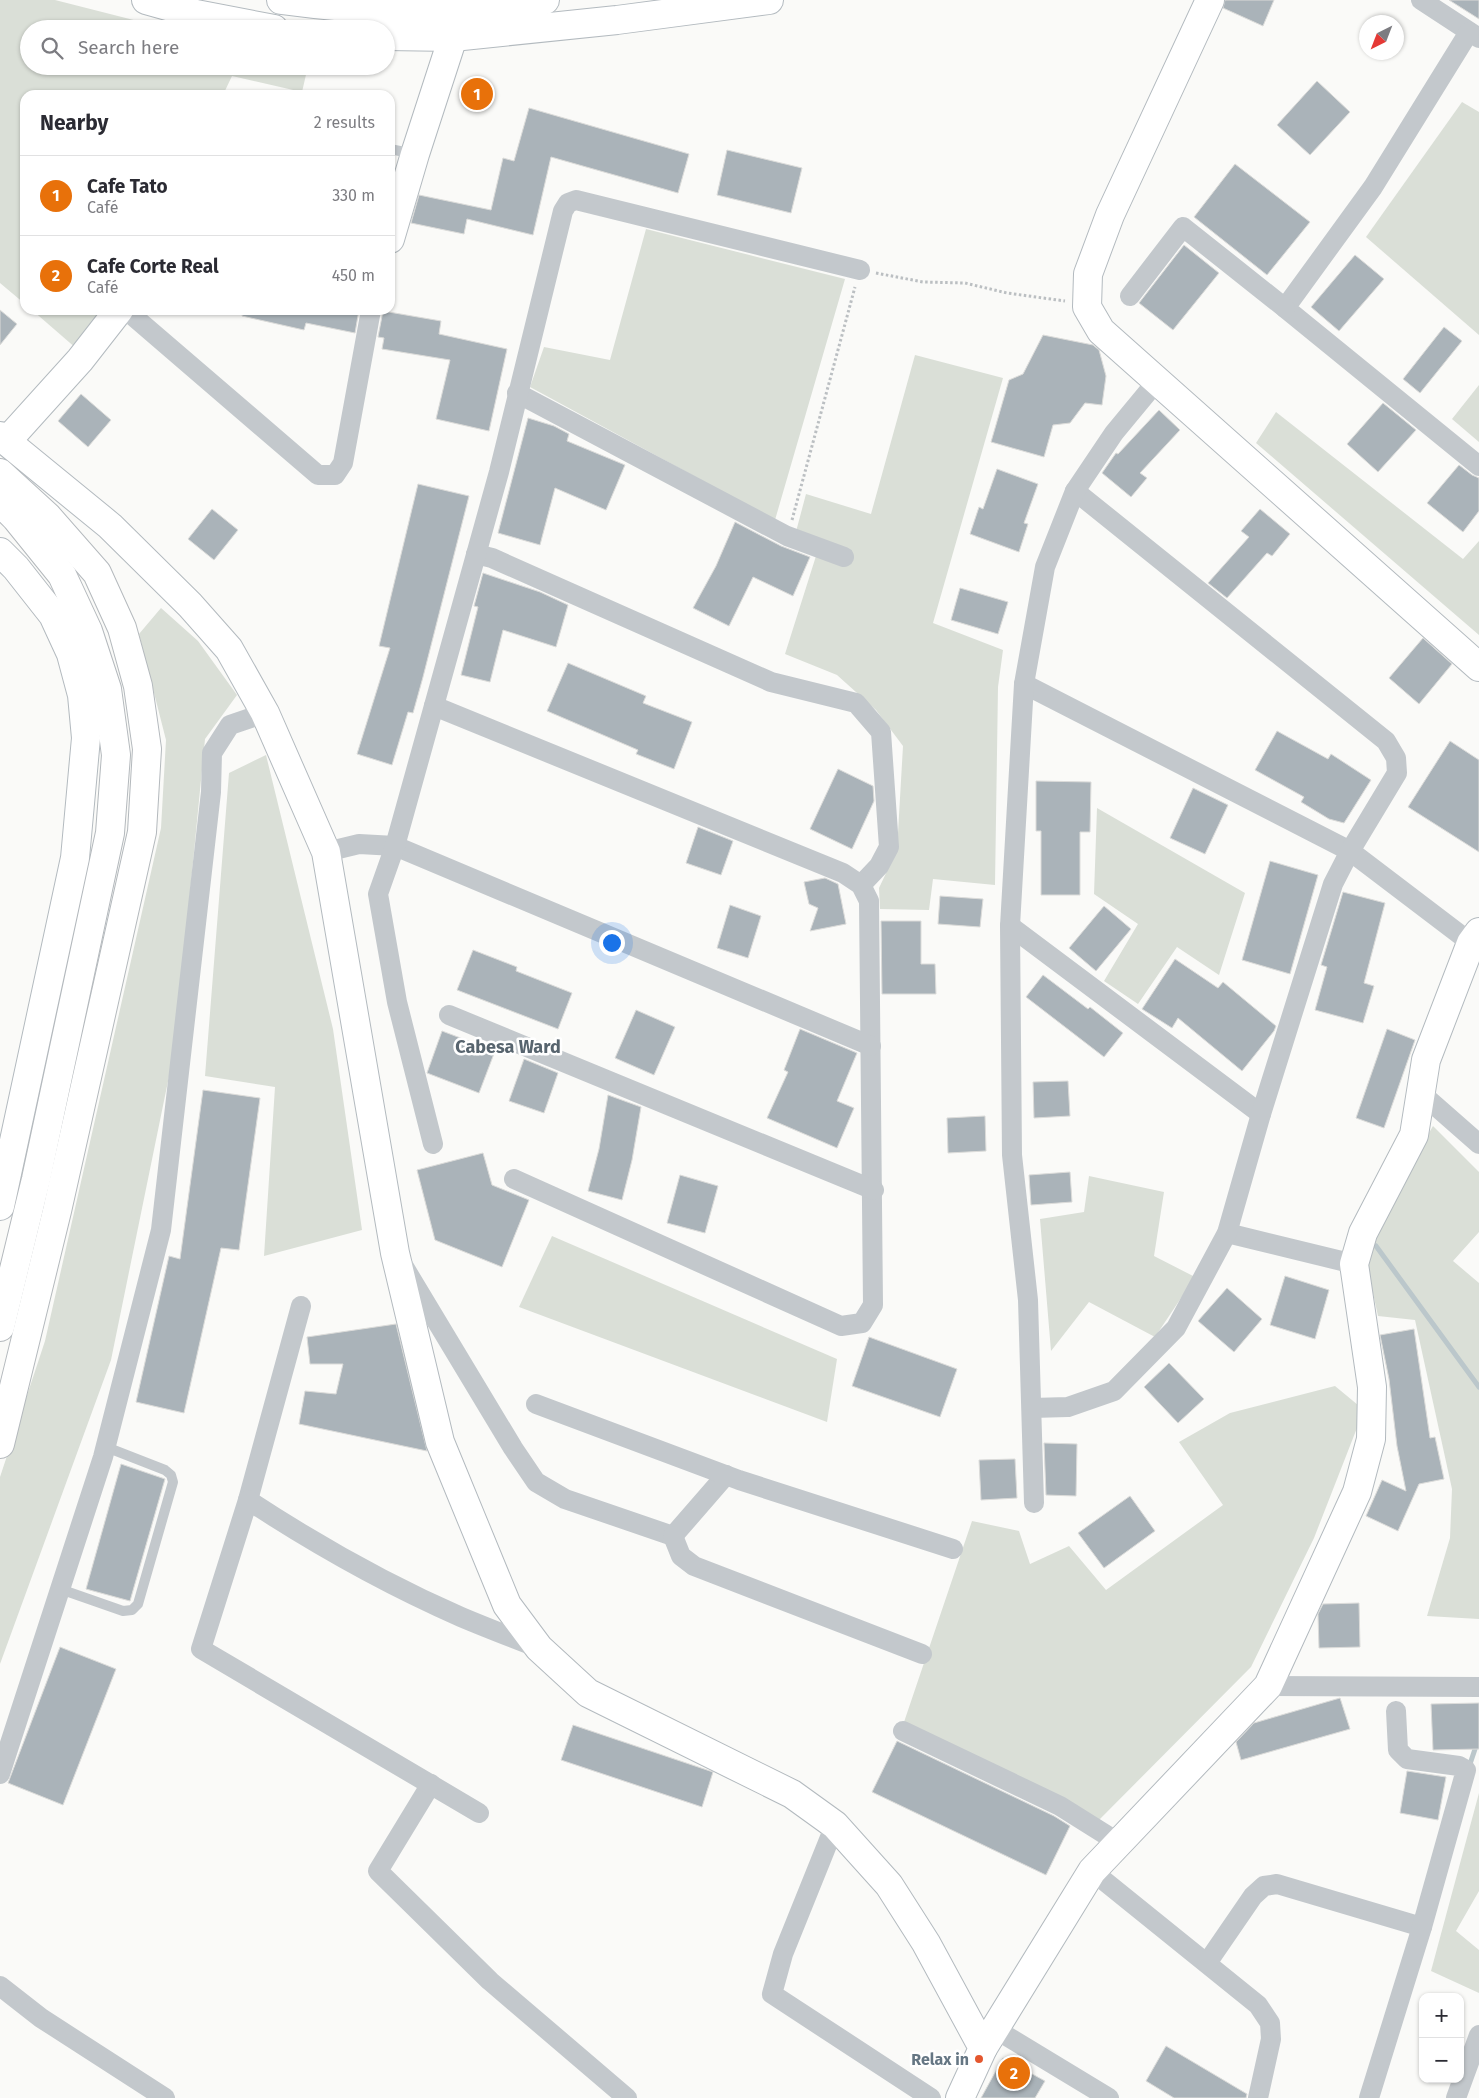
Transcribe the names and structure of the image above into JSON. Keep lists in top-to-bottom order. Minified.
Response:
{"districts":["Cabesa Ward"],"places":["Relax in"],"north":"bottom left","page":{"search":"Search here","pins":["1","2"],"heading":["Nearby","2 results"],"list":[{"mark":"1","name":"Cafe Tato","note":"Café","value":"330 m"},{"mark":"2","name":"Cafe Corte Real","note":"Café","value":"450 m"}],"map_buttons":["+","−"]}}
